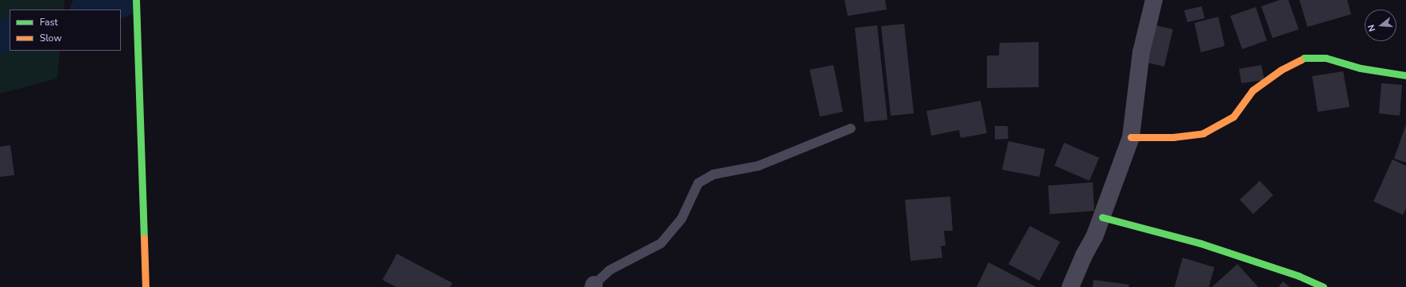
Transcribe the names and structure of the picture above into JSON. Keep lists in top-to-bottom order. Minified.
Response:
{"legend":["Fast","Slow"],"north":"left"}
